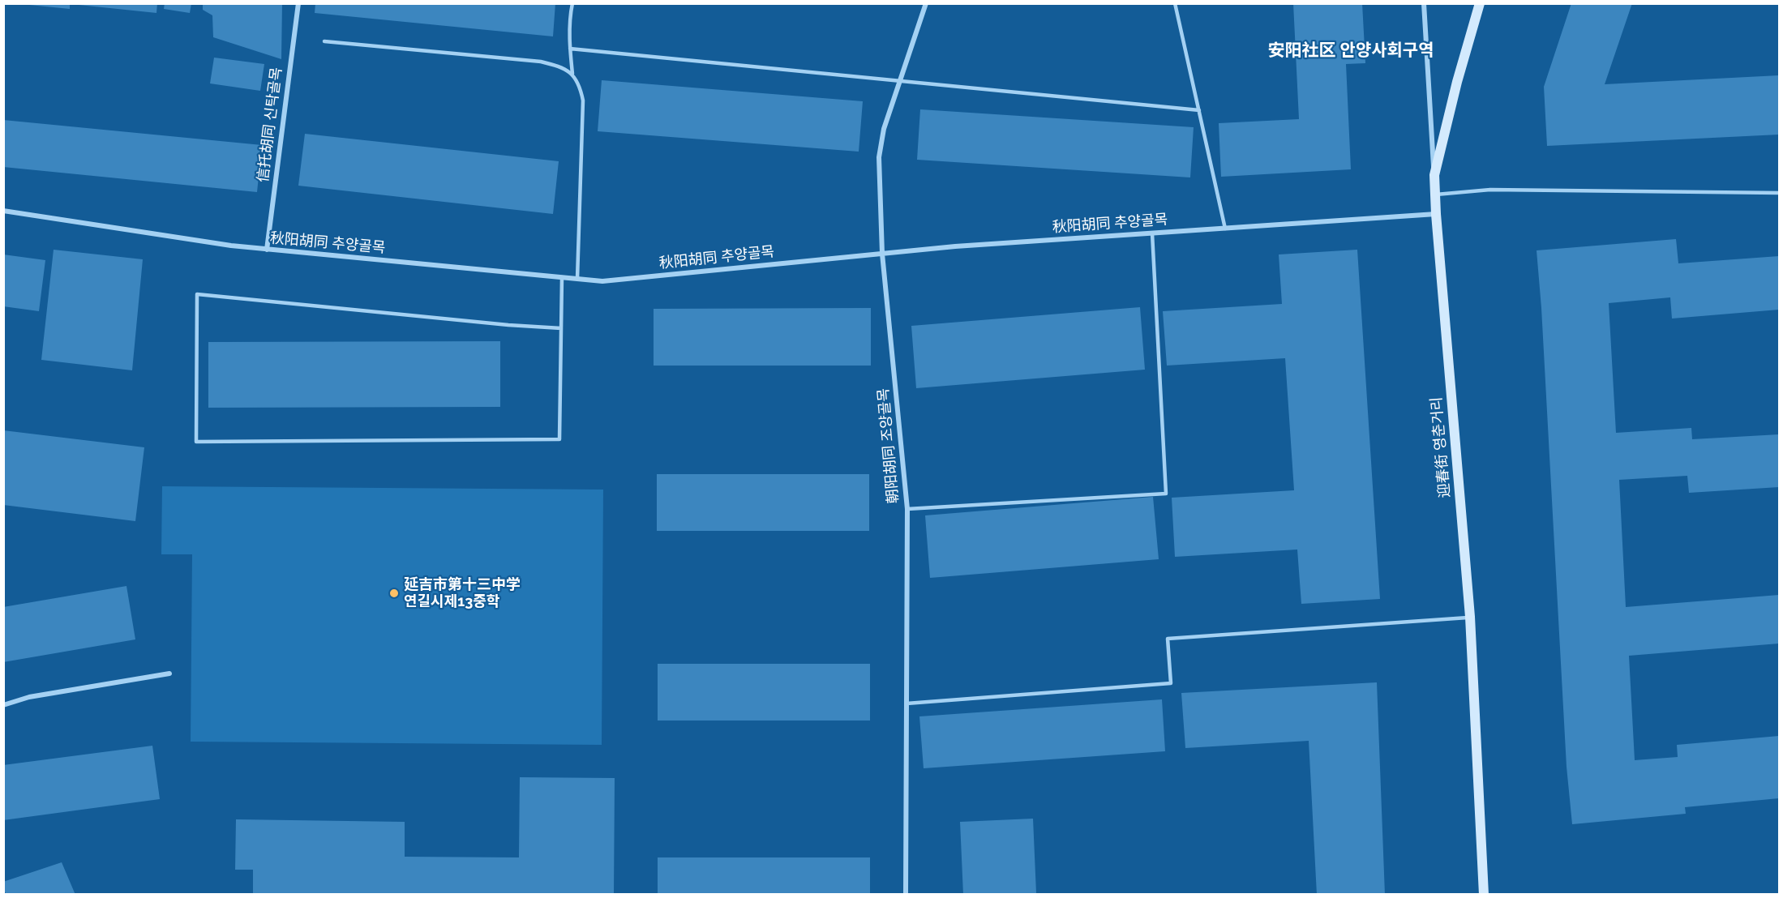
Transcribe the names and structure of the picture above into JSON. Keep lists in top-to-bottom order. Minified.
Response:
{"streets":{"street":["信托胡同 신탁골목","秋阳胡同 추양골목","朝阳胡同 조양골목","迎春街 영춘거리"]},"crossings":[["信托胡同 신탁골목","秋阳胡同 추양골목"],["秋阳胡同 추양골목","朝阳胡同 조양골목"],["秋阳胡同 추양골목","迎春街 영춘거리"]],"districts":["安阳社区 안양사회구역"],"places":["延吉市第十三中学 연길시제13중학"]}
